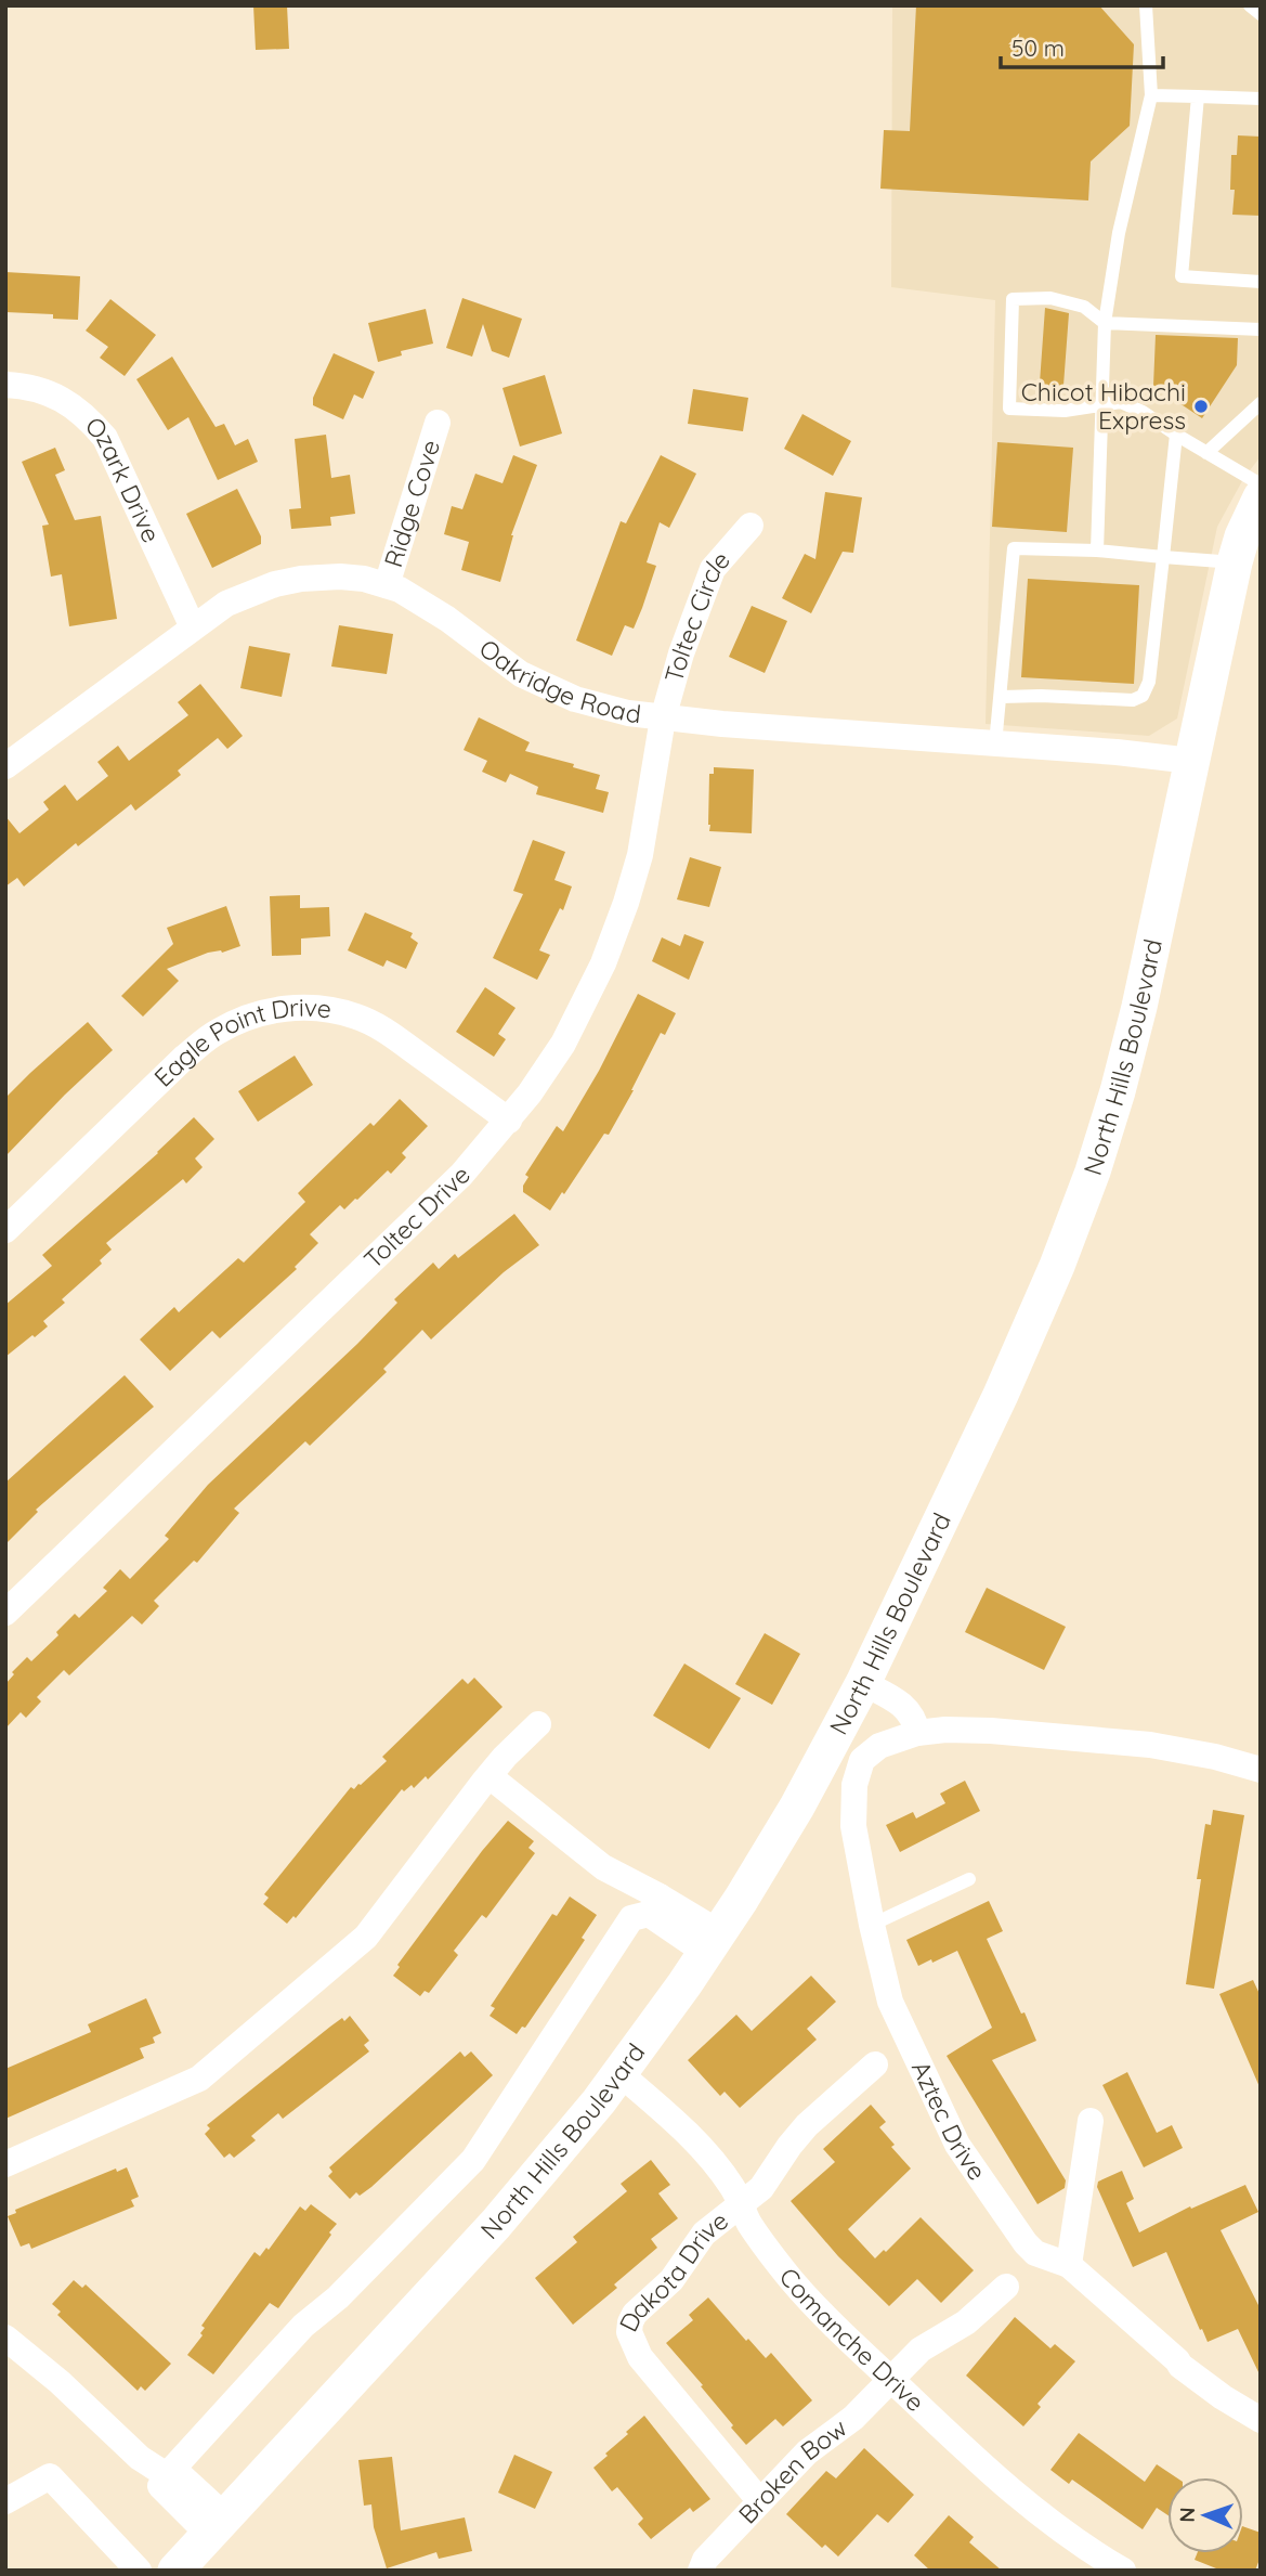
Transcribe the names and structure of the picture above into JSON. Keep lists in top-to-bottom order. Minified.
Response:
{"streets":{"street":["Ozark Drive","Ridge Cove","Toltec Circle","Oakridge Road","Eagle Point Drive","North Hills Boulevard","Toltec Drive","Aztec Drive","Dakota Drive","Comanche Drive","Broken Bow"]},"crossings":[["Ozark Drive","Oakridge Road"],["Ridge Cove","Oakridge Road"],["Toltec Circle","Oakridge Road"],["Toltec Circle","Toltec Drive"],["Oakridge Road","North Hills Boulevard"],["Oakridge Road","Toltec Drive"],["Eagle Point Drive","Toltec Drive"],["North Hills Boulevard","Comanche Drive"],["Dakota Drive","Comanche Drive"],["Dakota Drive","Broken Bow"],["Comanche Drive","Broken Bow"]],"places":["Chicot Hibachi Express"],"scale_bar":"50 m","north":"left"}
